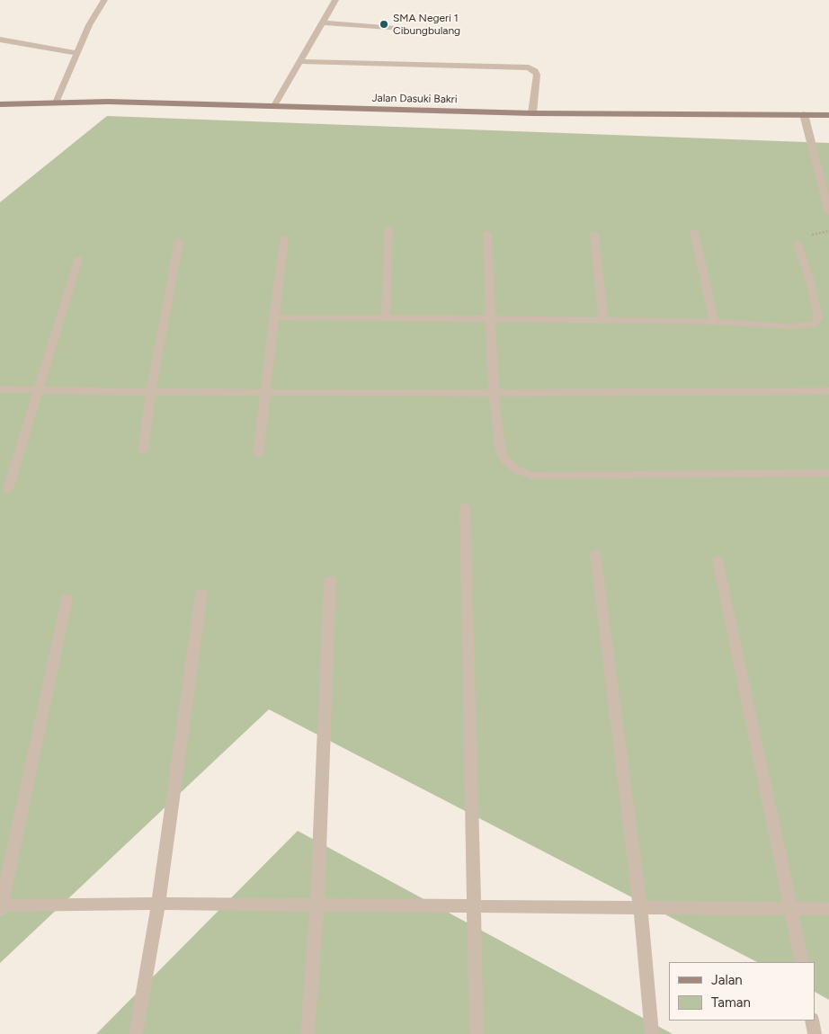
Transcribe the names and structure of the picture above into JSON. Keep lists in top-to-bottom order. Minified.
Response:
{"streets":{"main road":["Jalan Dasuki Bakri"]},"places":["SMA Negeri 1 Cibungbulang"],"legend":["Jalan","Taman"]}
